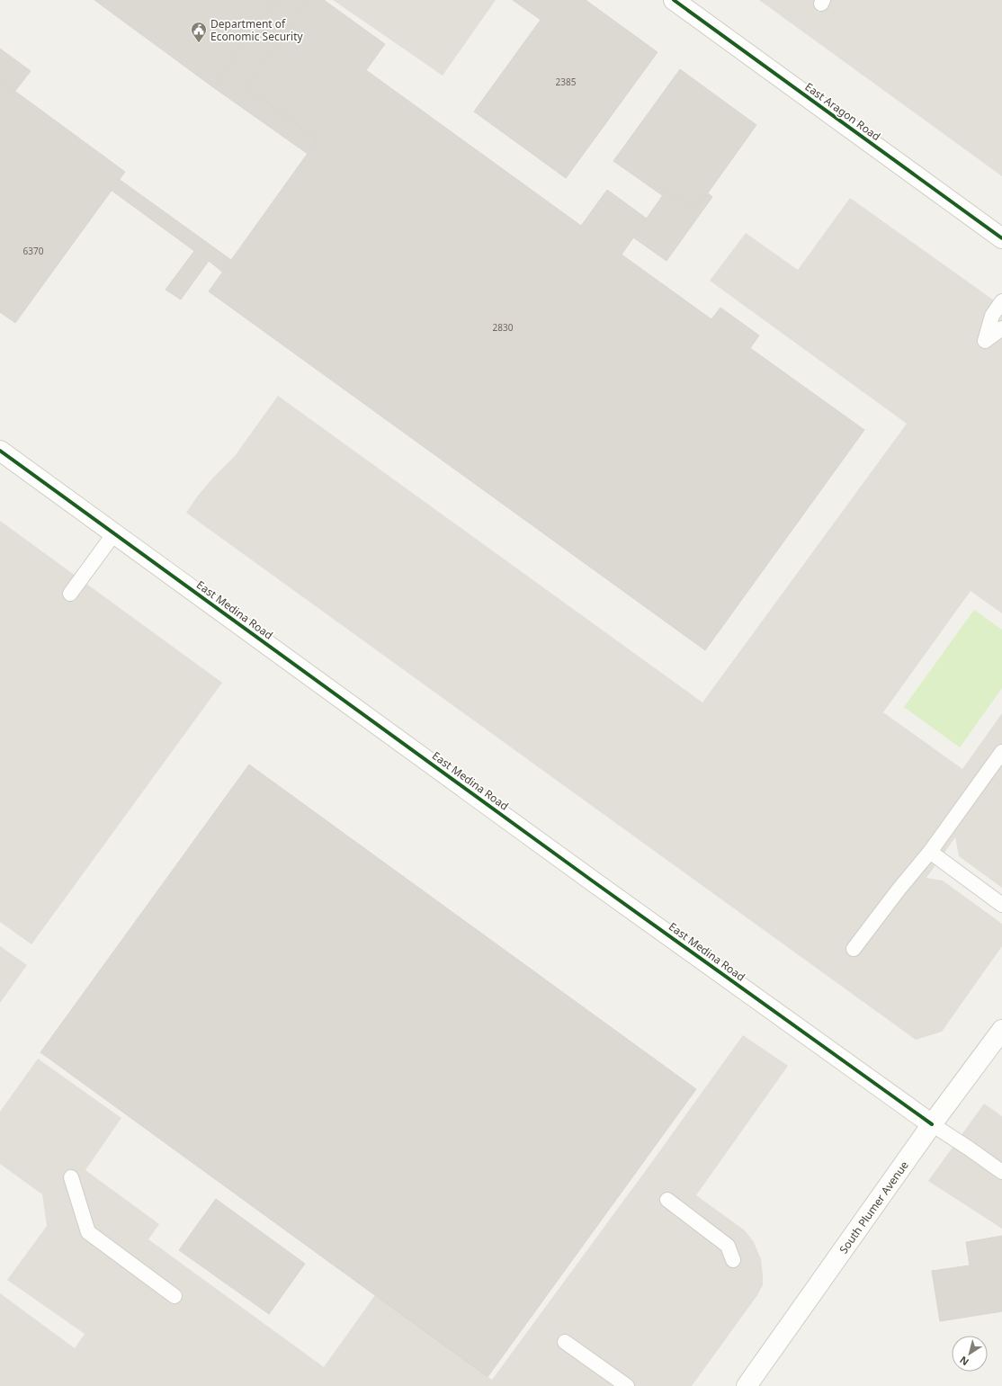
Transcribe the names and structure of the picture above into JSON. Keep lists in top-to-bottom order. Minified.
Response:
{"streets":{"street":["East Aragon Road","East Medina Road","South Plumer Avenue"]},"crossings":[["East Medina Road","South Plumer Avenue"]],"places":{"public building":["Department of Economic Security"]},"house_numbers":["2385","6370","2830"],"north":"bottom left"}
